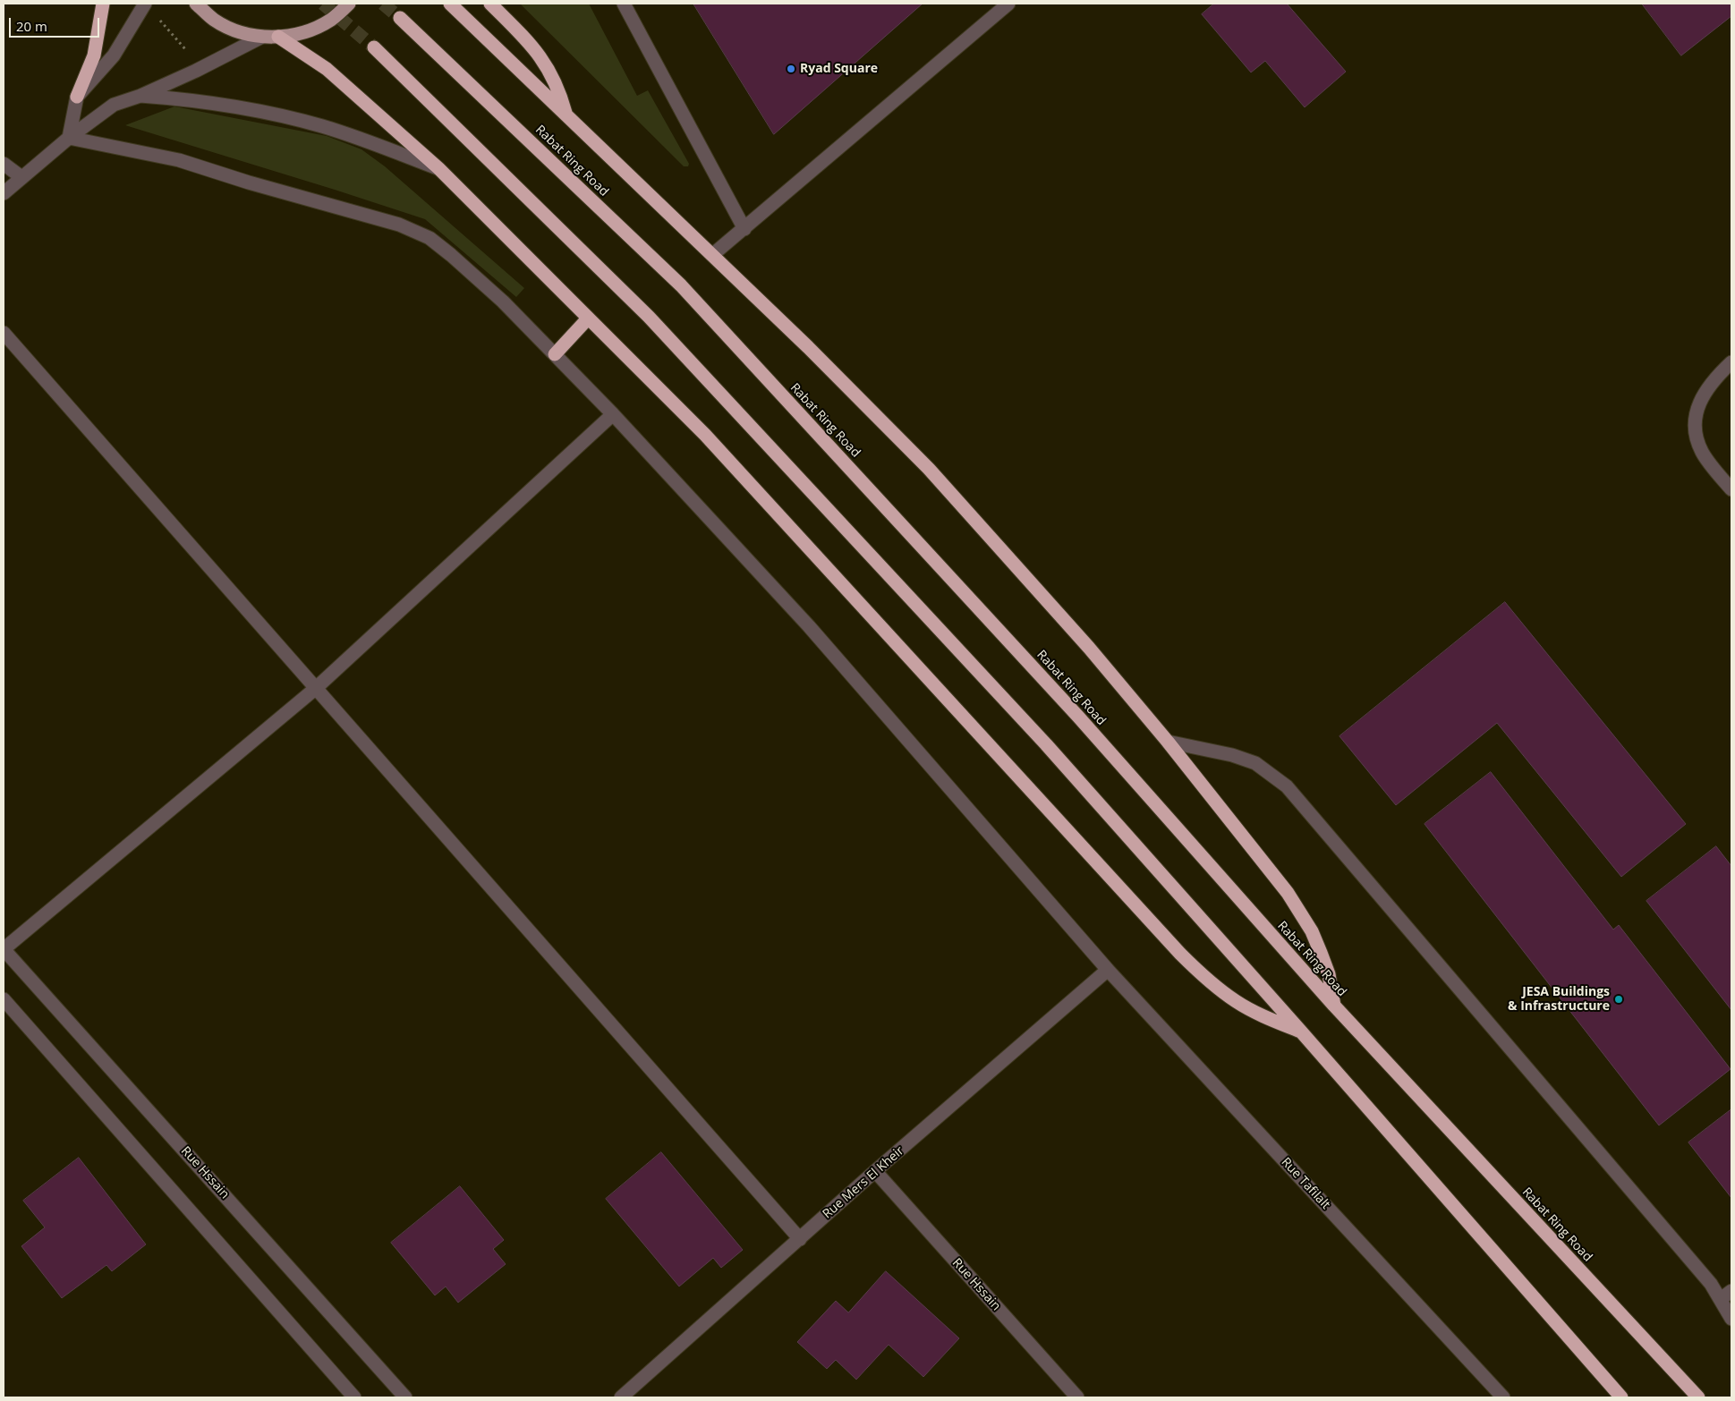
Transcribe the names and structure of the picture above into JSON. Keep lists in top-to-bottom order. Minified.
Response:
{"streets":{"highway":["Rabat Ring Road"],"street":["Rue Hssain","Rue Mers El Kheir","Rue Tafilalt"]},"crossings":[["Rue Hssain","Rue Mers El Kheir"],["Rue Mers El Kheir","Rue Tafilalt"]],"places":["Ryad Square","JESA Buildings & Infrastructure"],"scale_bar":"20 m"}
